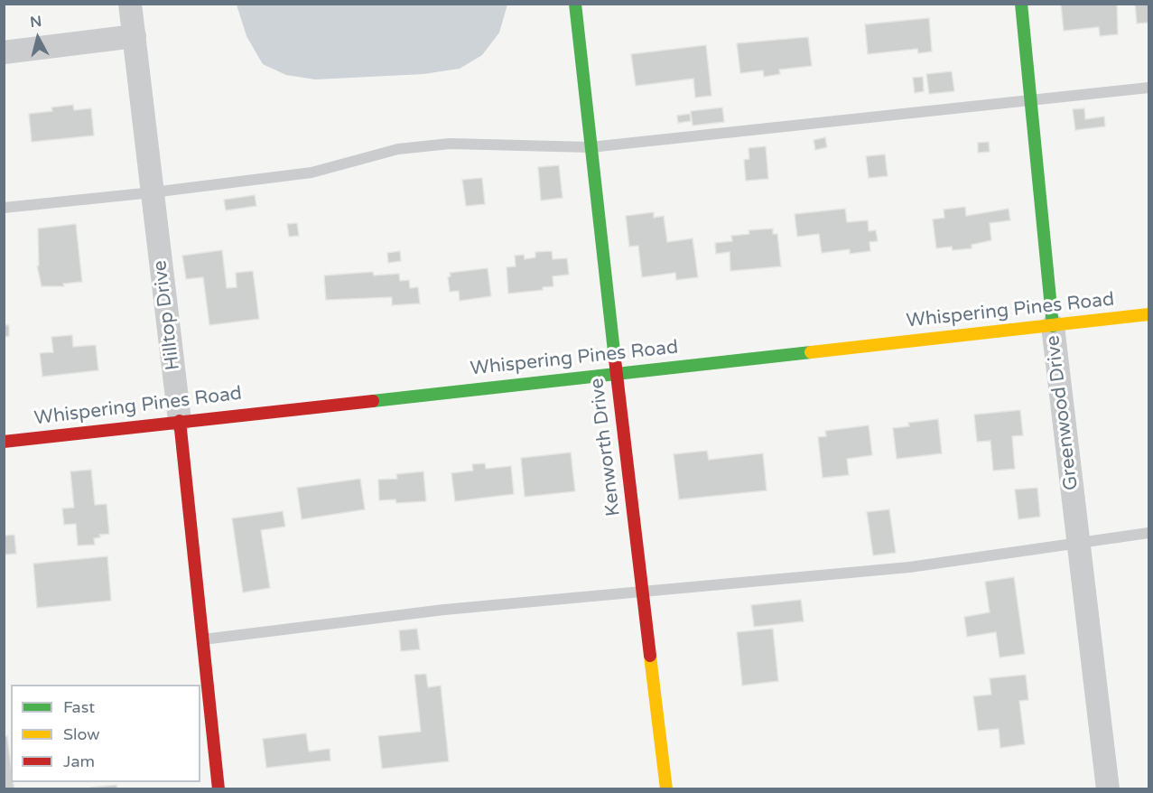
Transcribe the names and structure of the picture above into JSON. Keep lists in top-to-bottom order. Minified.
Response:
{"streets":{"street":["Whispering Pines Road","Hilltop Drive","Greenwood Drive","Kenworth Drive"]},"crossings":[["Whispering Pines Road","Hilltop Drive"],["Whispering Pines Road","Greenwood Drive"],["Whispering Pines Road","Kenworth Drive"]],"legend":["Fast","Slow","Jam"],"north":"top"}
